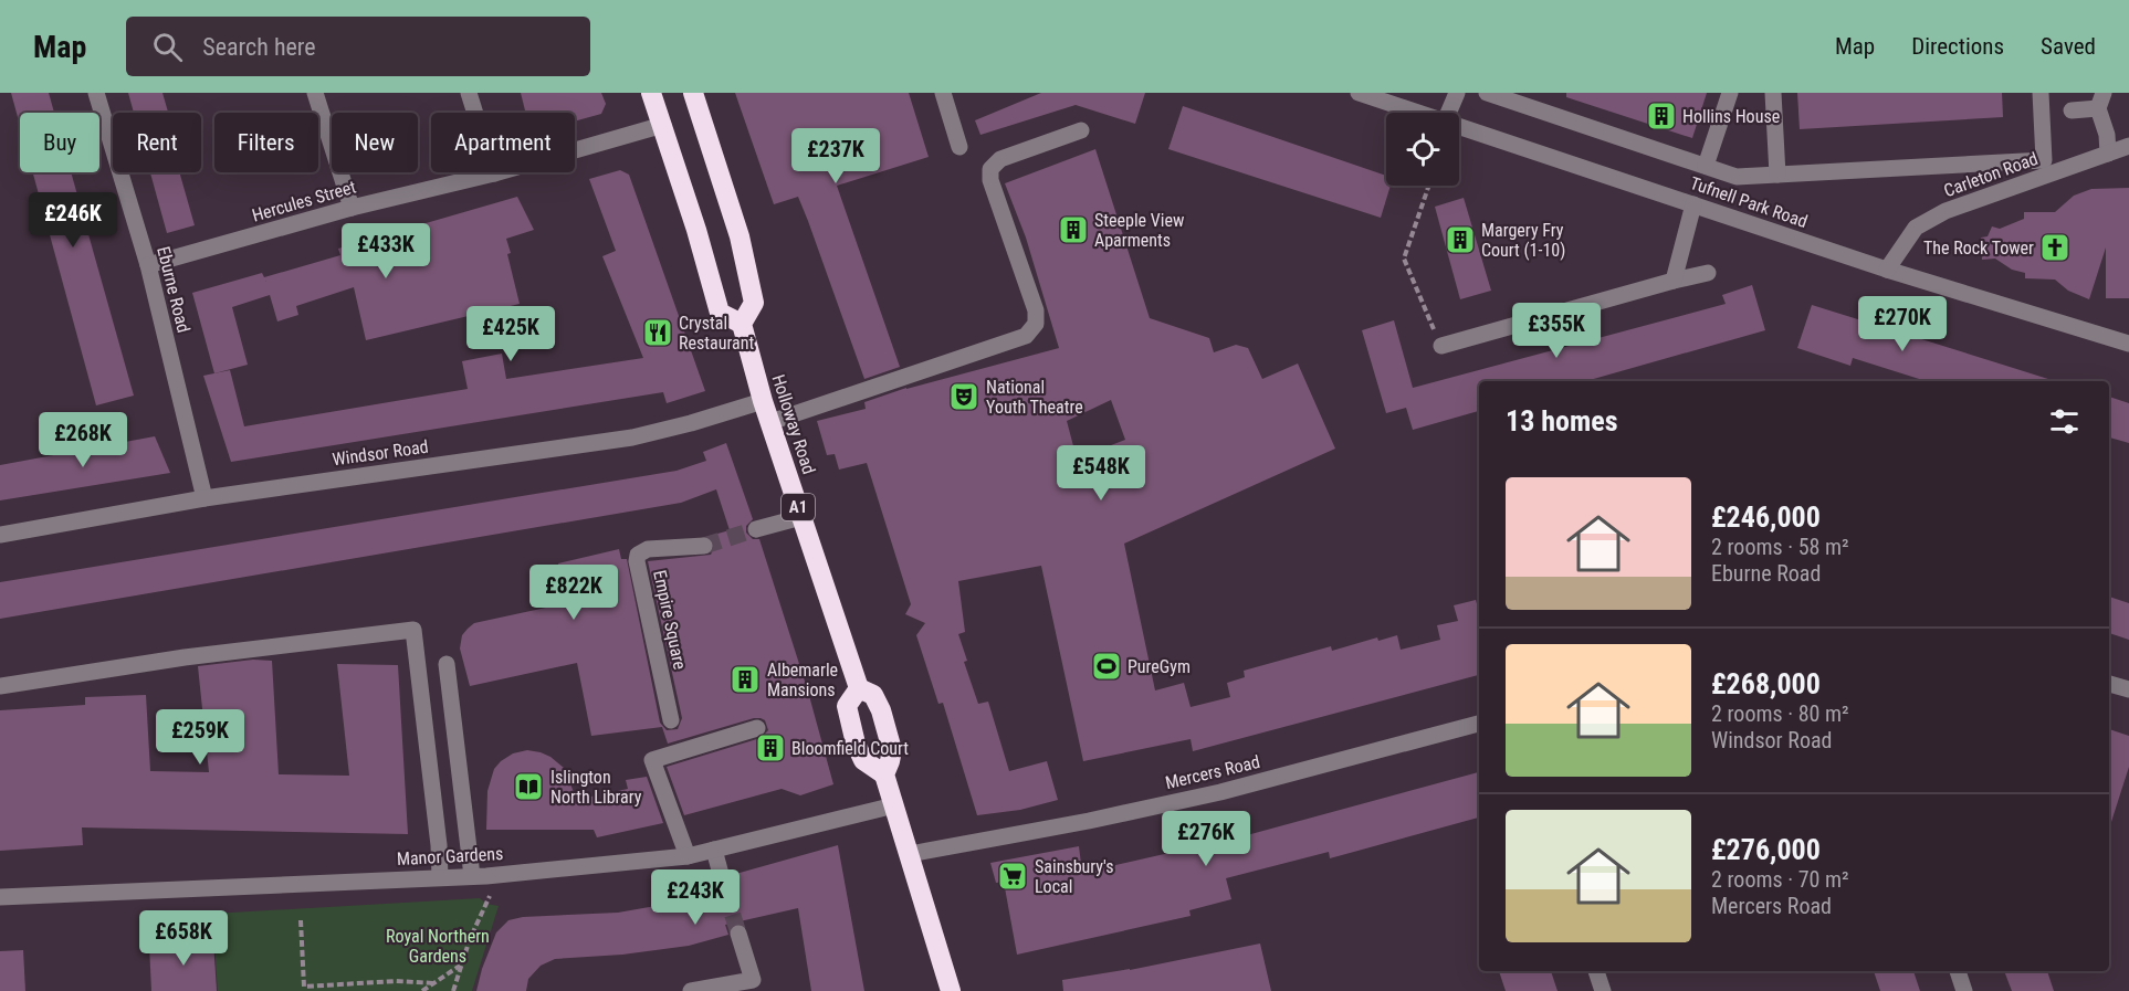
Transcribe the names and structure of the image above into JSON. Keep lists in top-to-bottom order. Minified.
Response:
{"streets":{"highway":["Holloway Road","A1"],"street":["Carleton Road","Hercules Street","Tufnell Park Road","Eburne Road","Windsor Road","Empire Square","Mercers Road","Manor Gardens"]},"crossings":[["Carleton Road","Tufnell Park Road"],["Hercules Street","Eburne Road"],["Eburne Road","Windsor Road"],["Holloway Road","Windsor Road"],["Holloway Road","Mercers Road"],["Holloway Road","Manor Gardens"]],"parks":["Royal Northern Gardens"],"places":{"building":["Hollins House","Steeple View Aparments","Margery Fry Court (1-10)","Albemarle Mansions","Bloomfield Court"],"church":["The Rock Tower"],"restaurant":["Crystal Restaurant"],"theatre":["National Youth Theatre"],"sports":["PureGym"],"library":["Islington North Library"],"supermarket":["Sainsbury's Local"]},"page":{"header":"Map","search":"Search here","nav":["Map","Directions","Saved"],"chip":["Buy","Rent","Filters","New","Apartment"],"price":["£237K","£246K","£433K","£270K","£355K","£425K","£268K","£548K","£822K","£259K","£276K","£243K","£658K"],"heading":"13 homes","list":[{"name":"£246,000","note":"2 rooms · 58 m² · Eburne Road"},{"name":"£268,000","note":"2 rooms · 80 m² · Windsor Road"},{"name":"£276,000","note":"2 rooms · 70 m² · Mercers Road"}]}}
